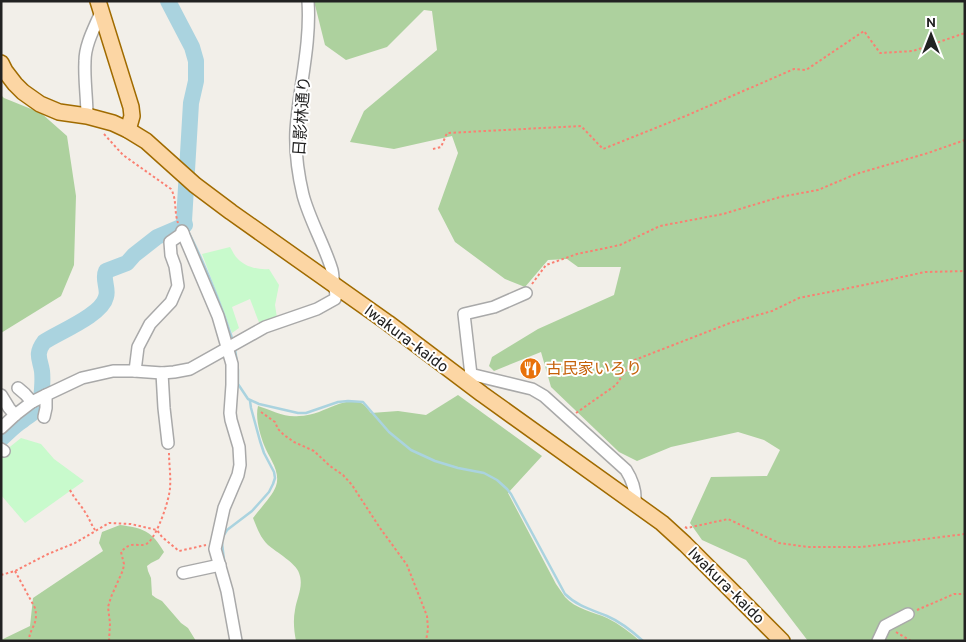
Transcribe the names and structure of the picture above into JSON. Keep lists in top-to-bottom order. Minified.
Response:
{"streets":{"main road":["Iwakura-kaido"],"street":["日影林通り"]},"crossings":[["日影林通り","Iwakura-kaido"]],"places":{"restaurant":["古民家いろり"]},"north":"top"}
